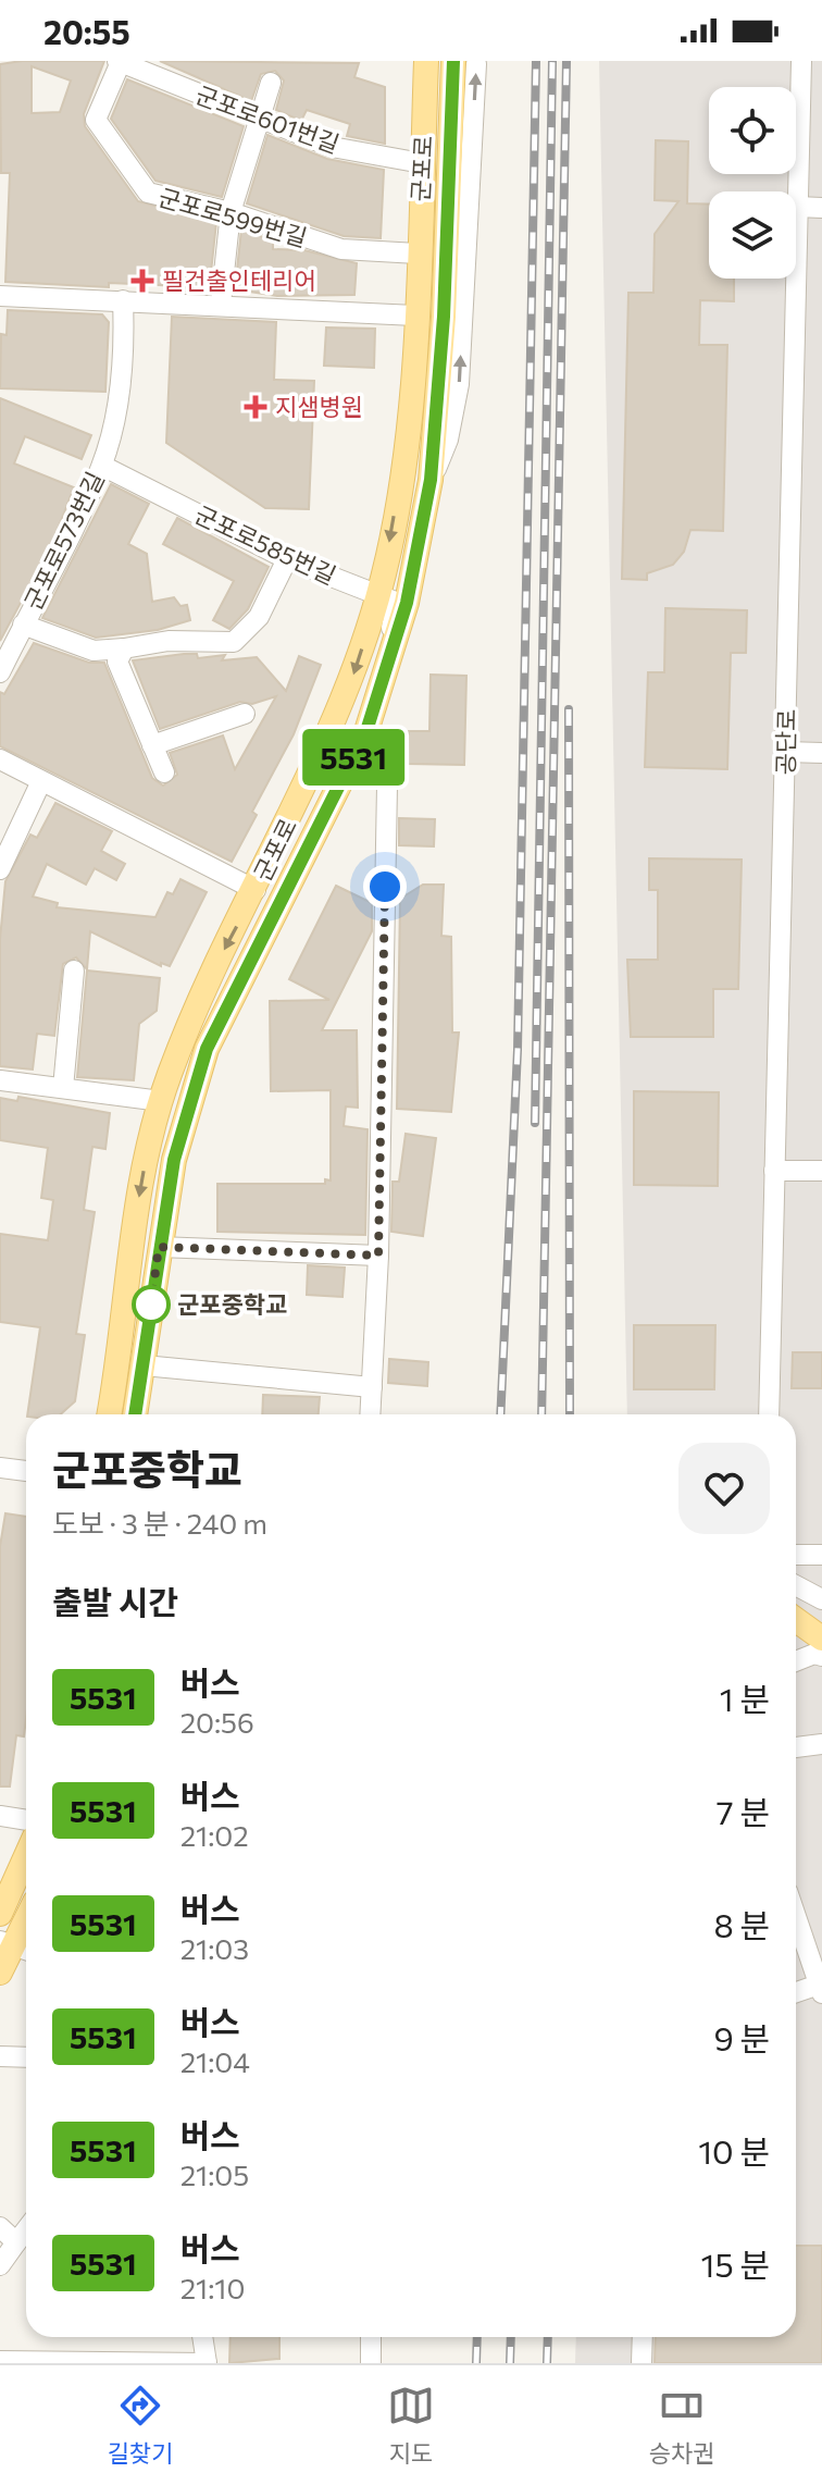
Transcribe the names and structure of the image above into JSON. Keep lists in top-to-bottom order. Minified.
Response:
{"streets":{"main road":["군포로"],"street":["군포로601번길","군포로599번길","군포로573번길","군포로585번길","공단로"]},"crossings":[["군포로601번길","군포로"],["군포로601번길","군포로599번길"],["군포로","군포로599번길"],["군포로","군포로585번길"],["군포로573번길","군포로585번길"]],"places":{"health":["필건출인테리어","지샘병원"],"other":["군포중학교"]},"lines":["bus line 5531"],"page":{"status":"20:55","on_map":"5531","heading":[["군포중학교","도보 · 3 분 · 240 m"],"출발 시간"],"list":[{"mark":"5531","name":"버스","note":"20:56","value":"1 분"},{"mark":"5531","name":"버스","note":"21:02","value":"7 분"},{"mark":"5531","name":"버스","note":"21:03","value":"8 분"},{"mark":"5531","name":"버스","note":"21:04","value":"9 분"},{"mark":"5531","name":"버스","note":"21:05","value":"10 분"},{"mark":"5531","name":"버스","note":"21:10","value":"15 분"}],"tabs":["길찾기","지도","승차권"]}}
